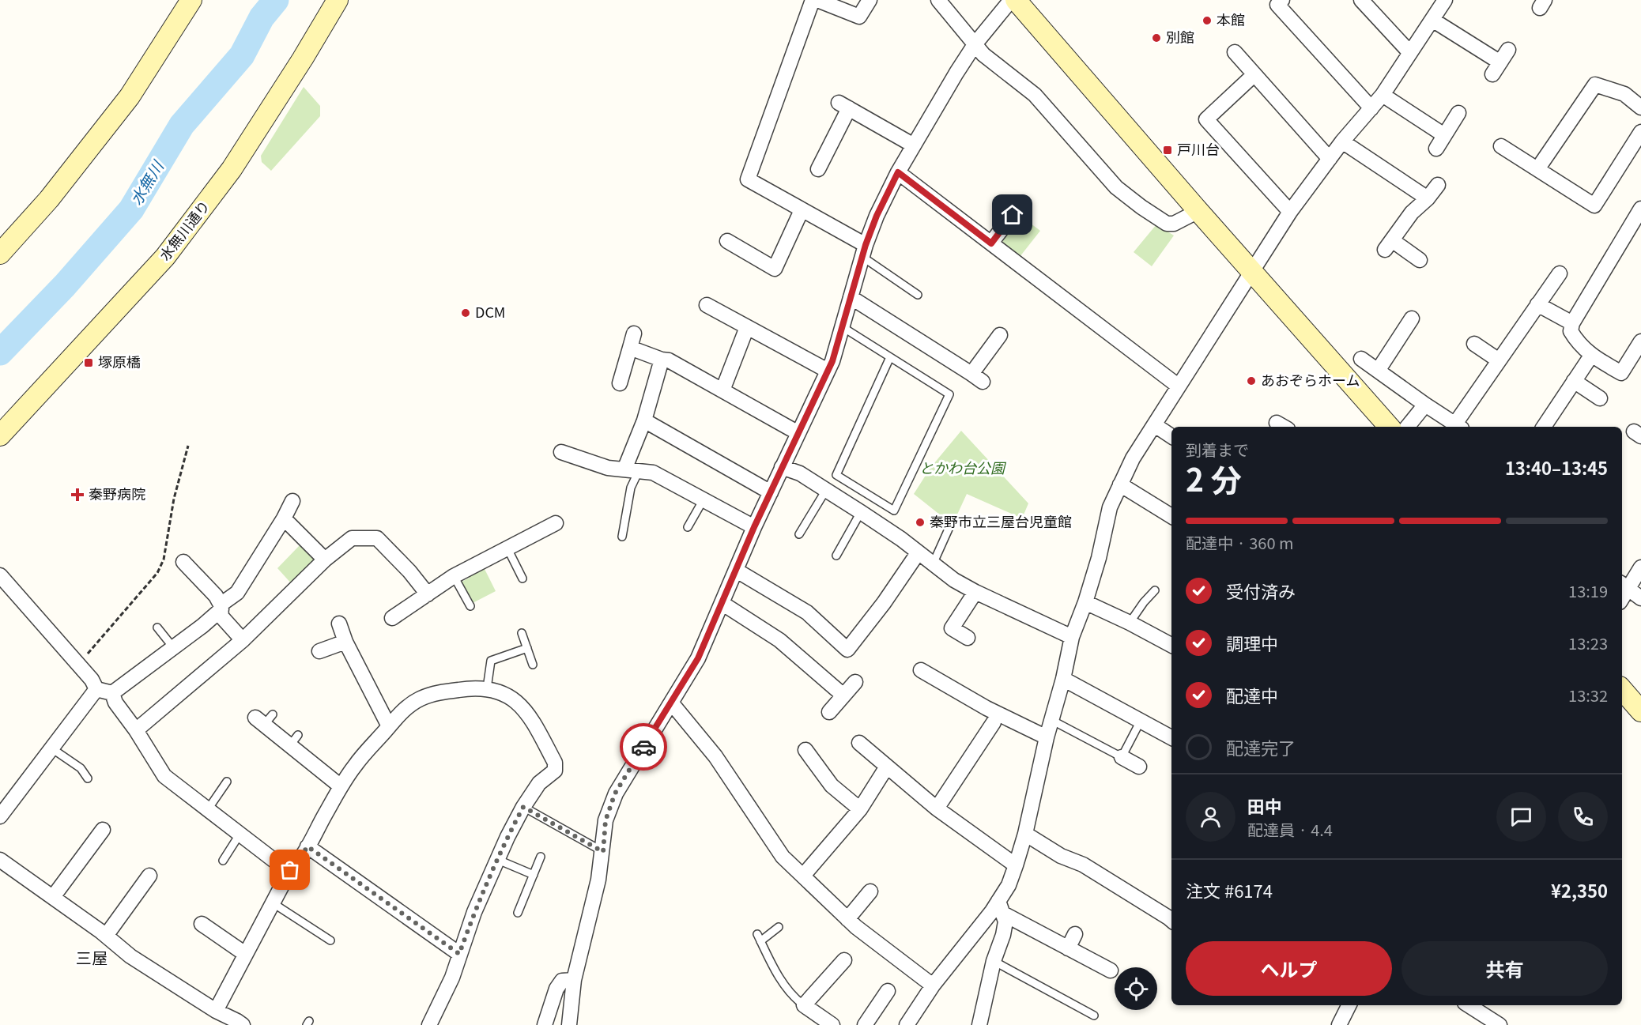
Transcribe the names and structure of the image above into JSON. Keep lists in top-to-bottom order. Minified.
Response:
{"streets":{"street":["水無川通り"]},"districts":["三屋"],"water":["水無川"],"parks":["とかわ台公園"],"places":{"other":["本館","別館","DCM","あおぞらホーム","秦野市立三屋台児童館"],"transit":["戸川台","塚原橋"],"health":["秦野病院"]},"page":{"heading":["2 分","到着まで","13:40–13:45"],"panel":["田中","配達員 · 4.4","注文 #6174","¥2,350"],"bar":"配達中 · 360 m","list":[["受付済み","13:19"],["調理中","13:23"],["配達中","13:32"],"配達完了"],"buttons":["ヘルプ","共有"]}}
